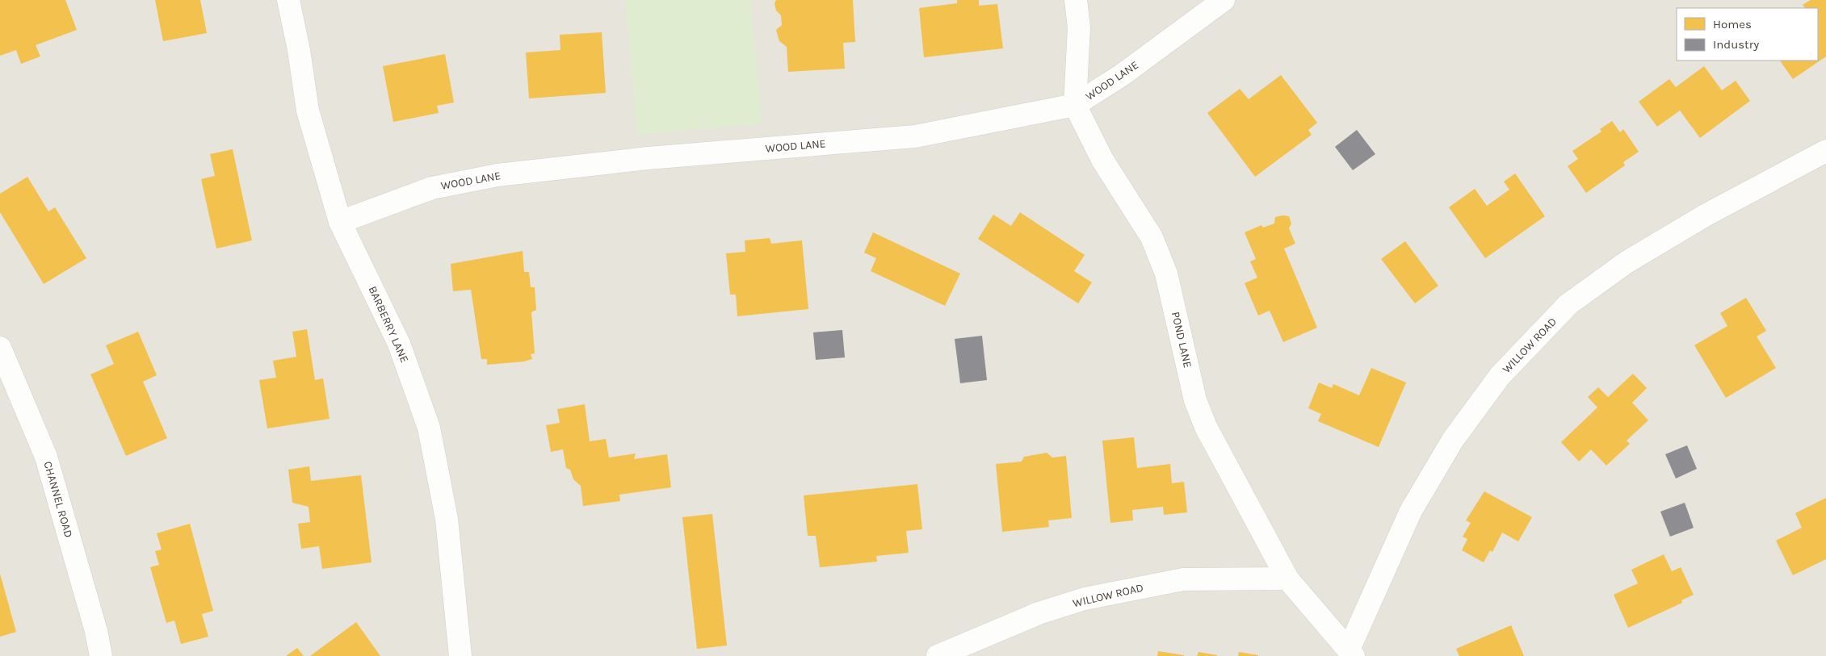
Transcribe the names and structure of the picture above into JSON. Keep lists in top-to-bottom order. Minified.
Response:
{"streets":{"street":["WOOD LANE","BARBERRY LANE","POND LANE","WILLOW ROAD","CHANNEL ROAD"]},"crossings":[["WOOD LANE","BARBERRY LANE"],["WOOD LANE","POND LANE"],["POND LANE","WILLOW ROAD"]],"legend":["Homes","Industry"]}
